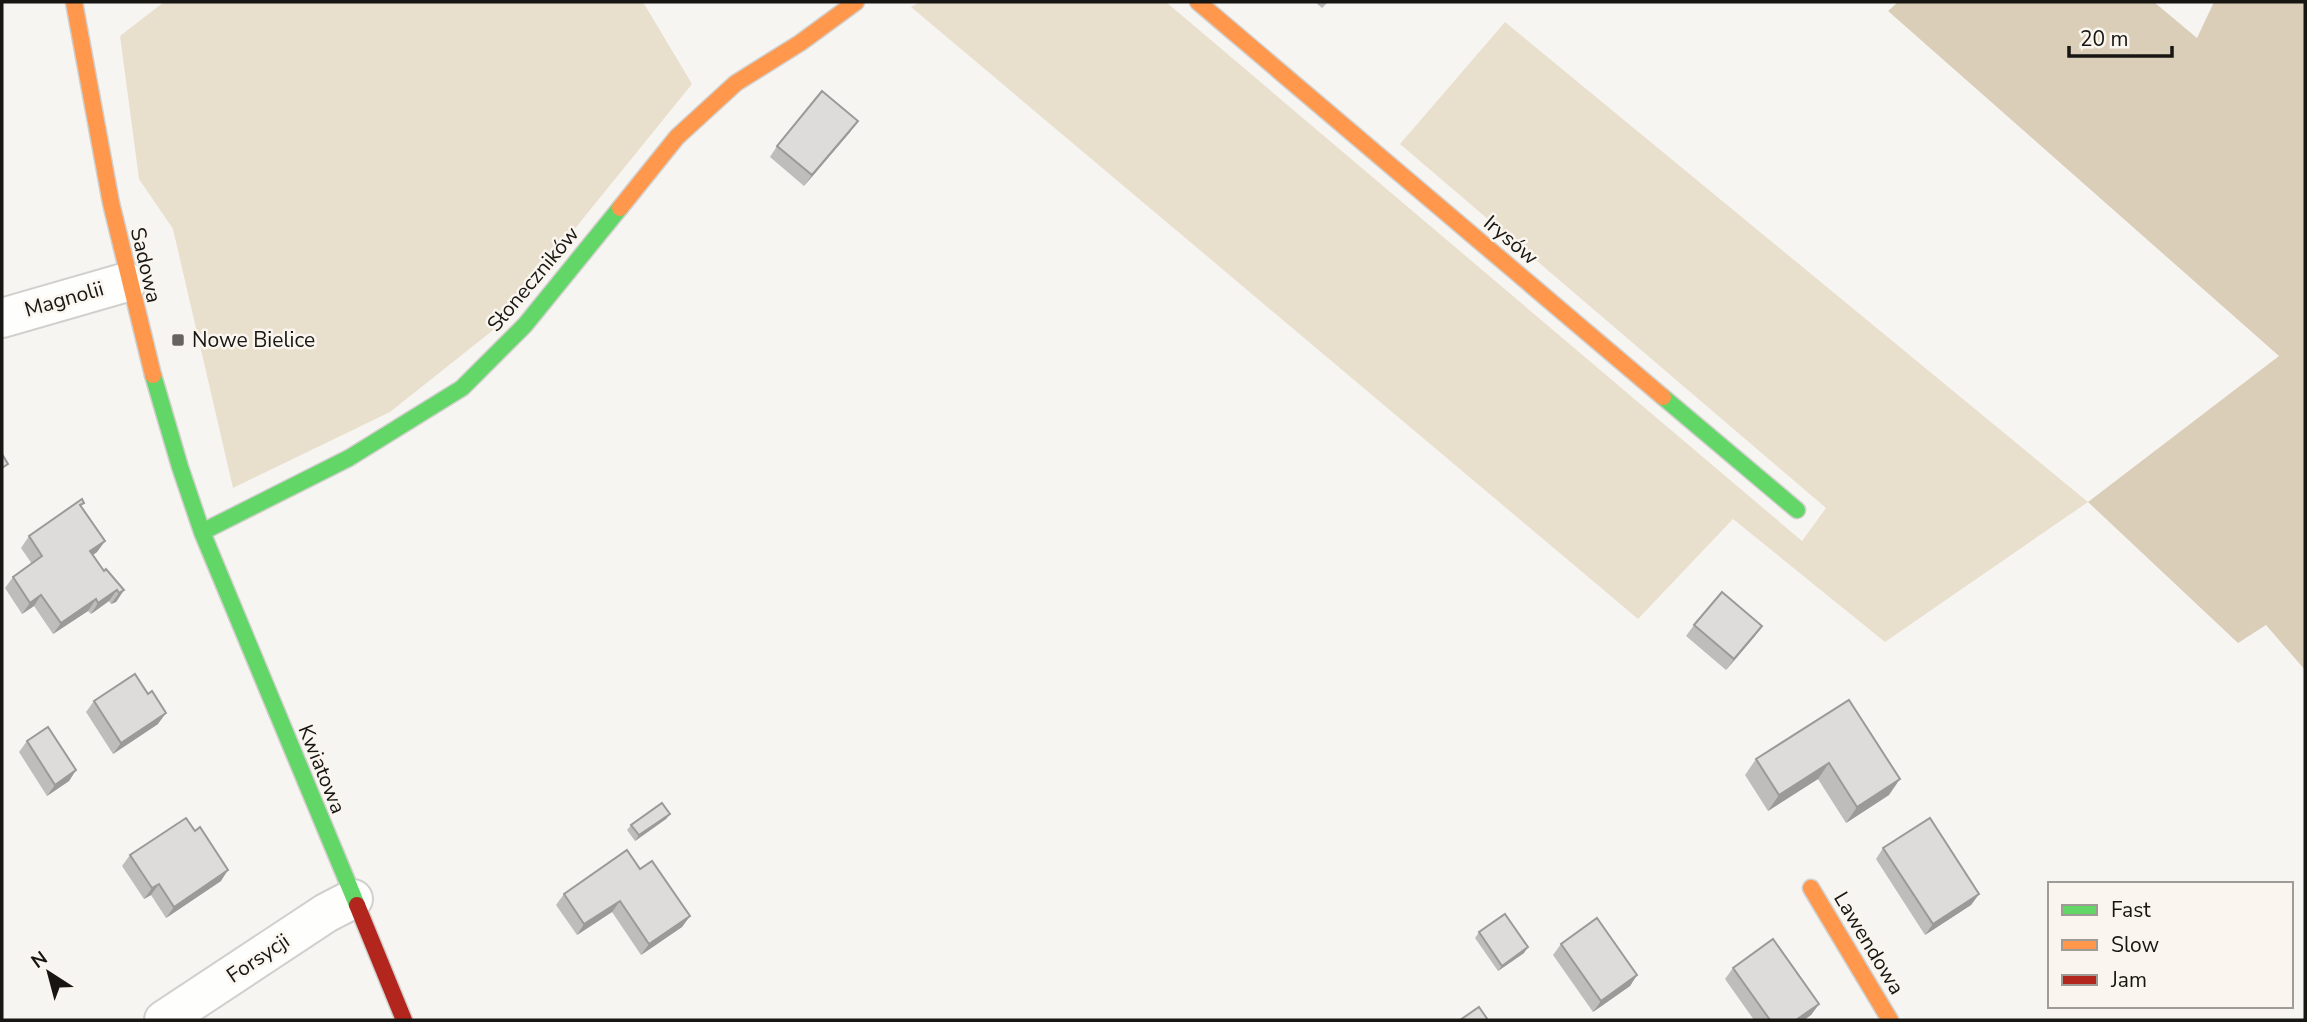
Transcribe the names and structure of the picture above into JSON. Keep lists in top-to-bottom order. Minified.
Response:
{"streets":{"street":["Irysów","Sadowa","Słoneczników","Magnolii","Kwiatowa","Lawendowa","Forsycji"]},"crossings":[["Sadowa","Słoneczników"],["Sadowa","Magnolii"],["Sadowa","Kwiatowa"],["Słoneczników","Kwiatowa"],["Kwiatowa","Forsycji"]],"places":{"transit":["Nowe Bielice"]},"legend":["Fast","Slow","Jam"],"scale_bar":"20 m","north":"top left"}
